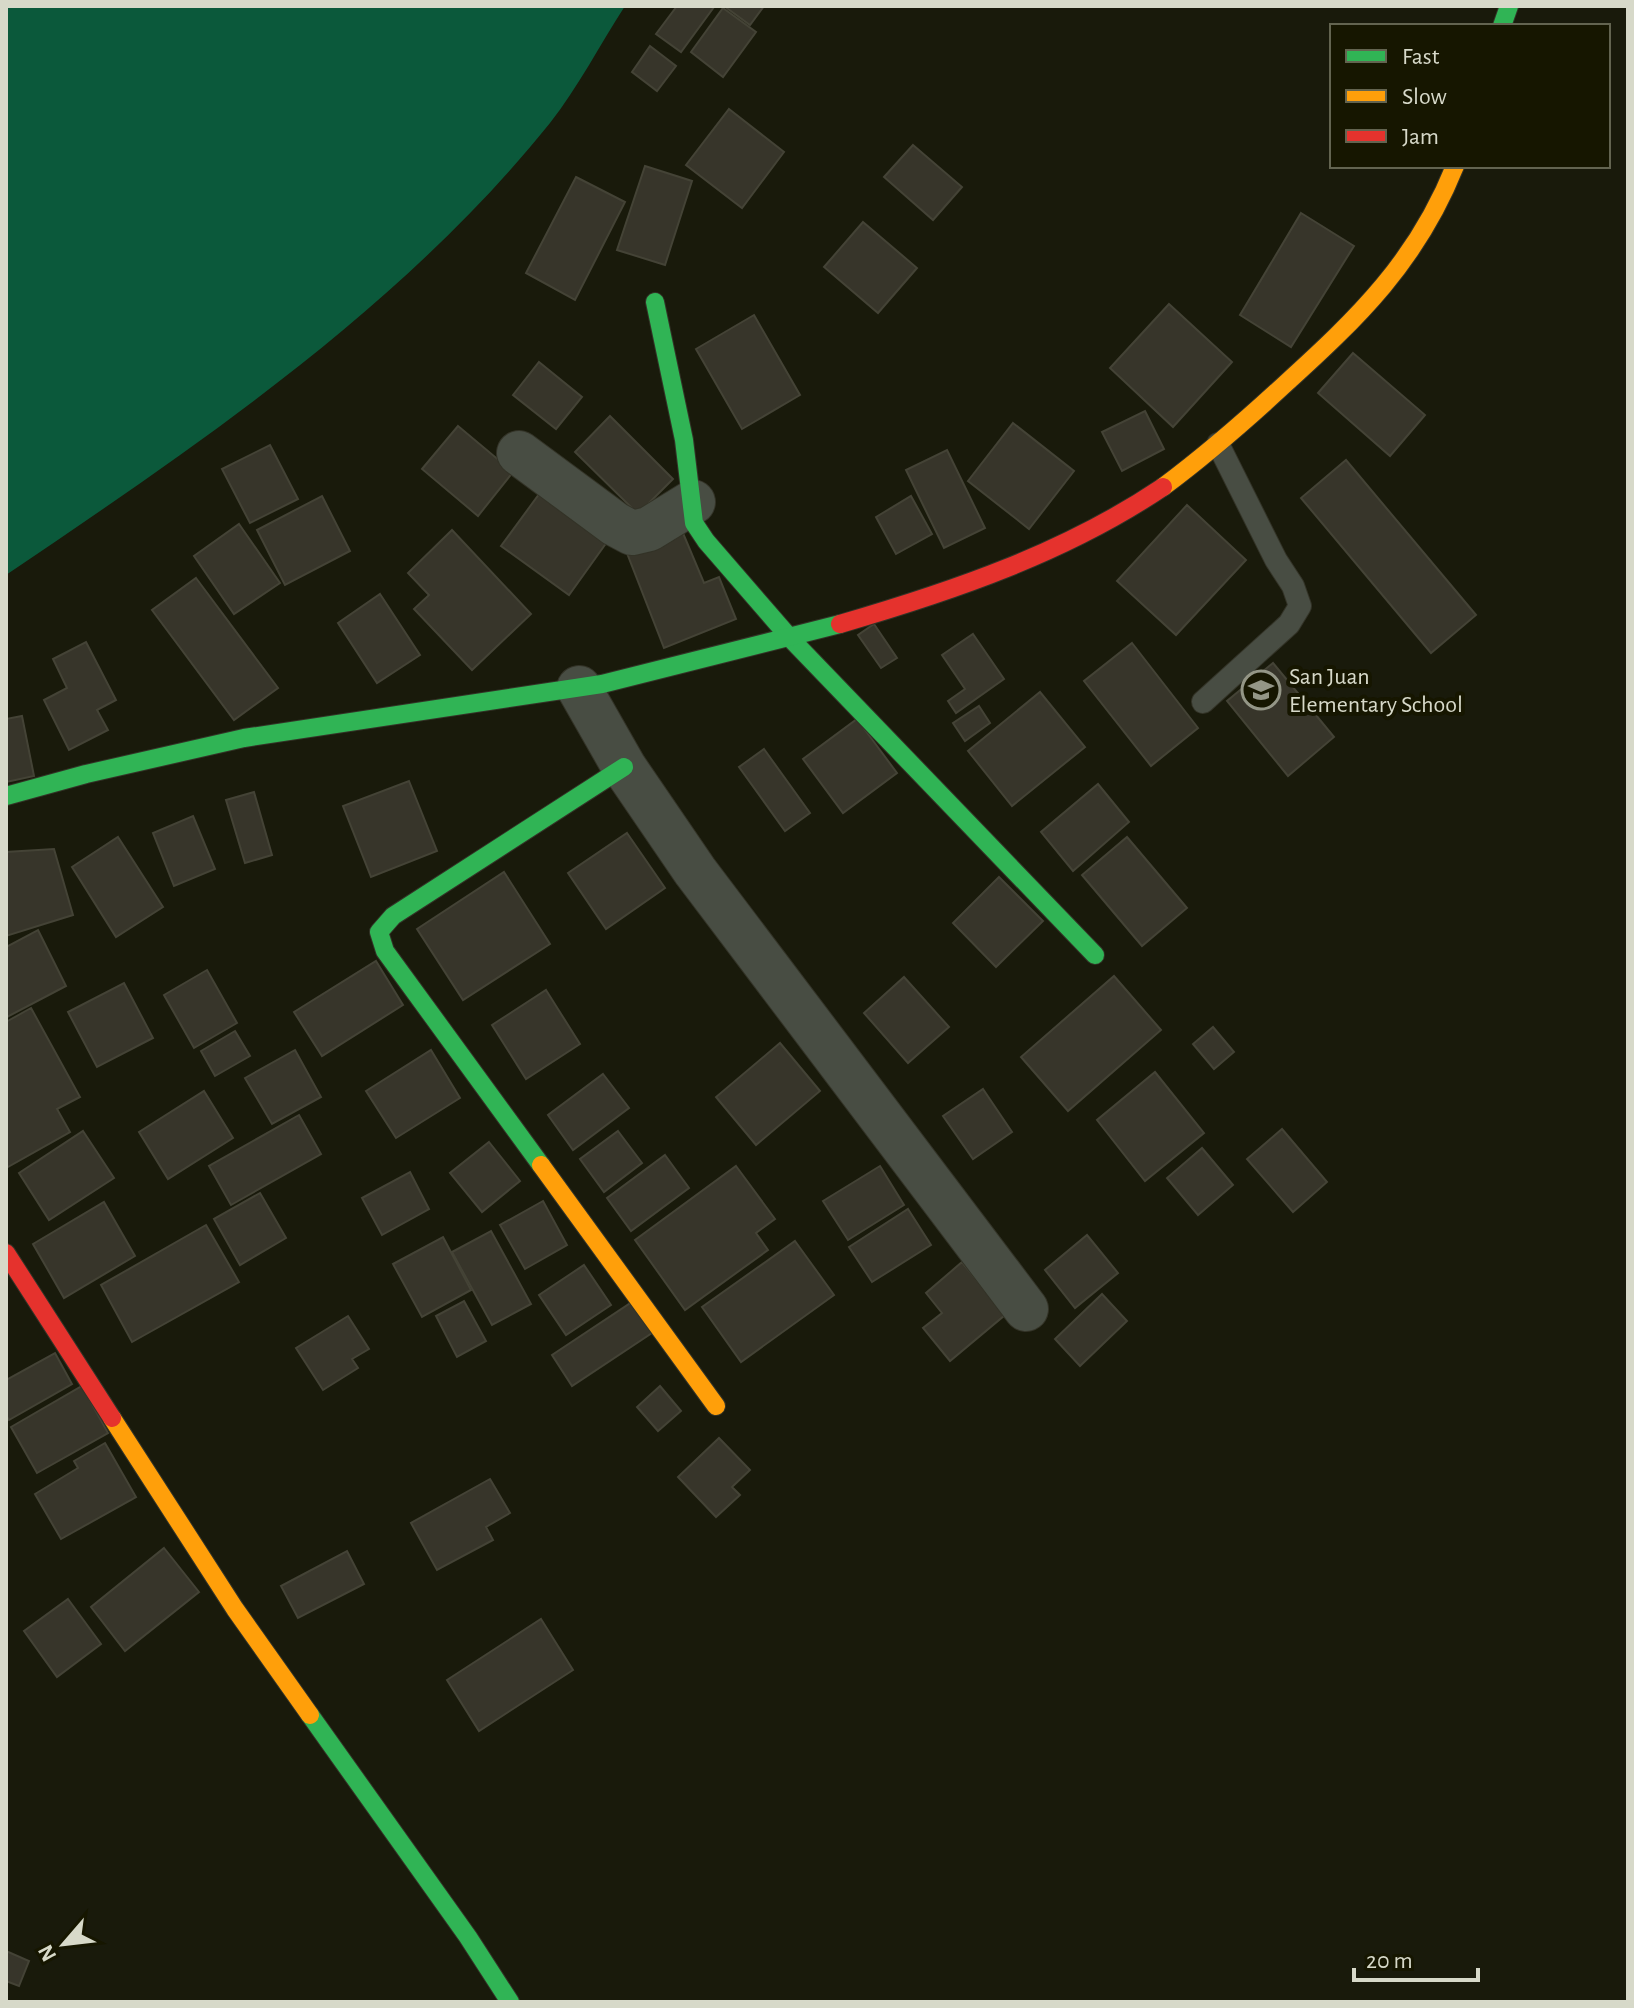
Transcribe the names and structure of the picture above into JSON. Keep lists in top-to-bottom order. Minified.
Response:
{"places":{"school or university":["San Juan Elementary School"]},"legend":["Fast","Slow","Jam"],"scale_bar":"20 m","north":"bottom left"}
